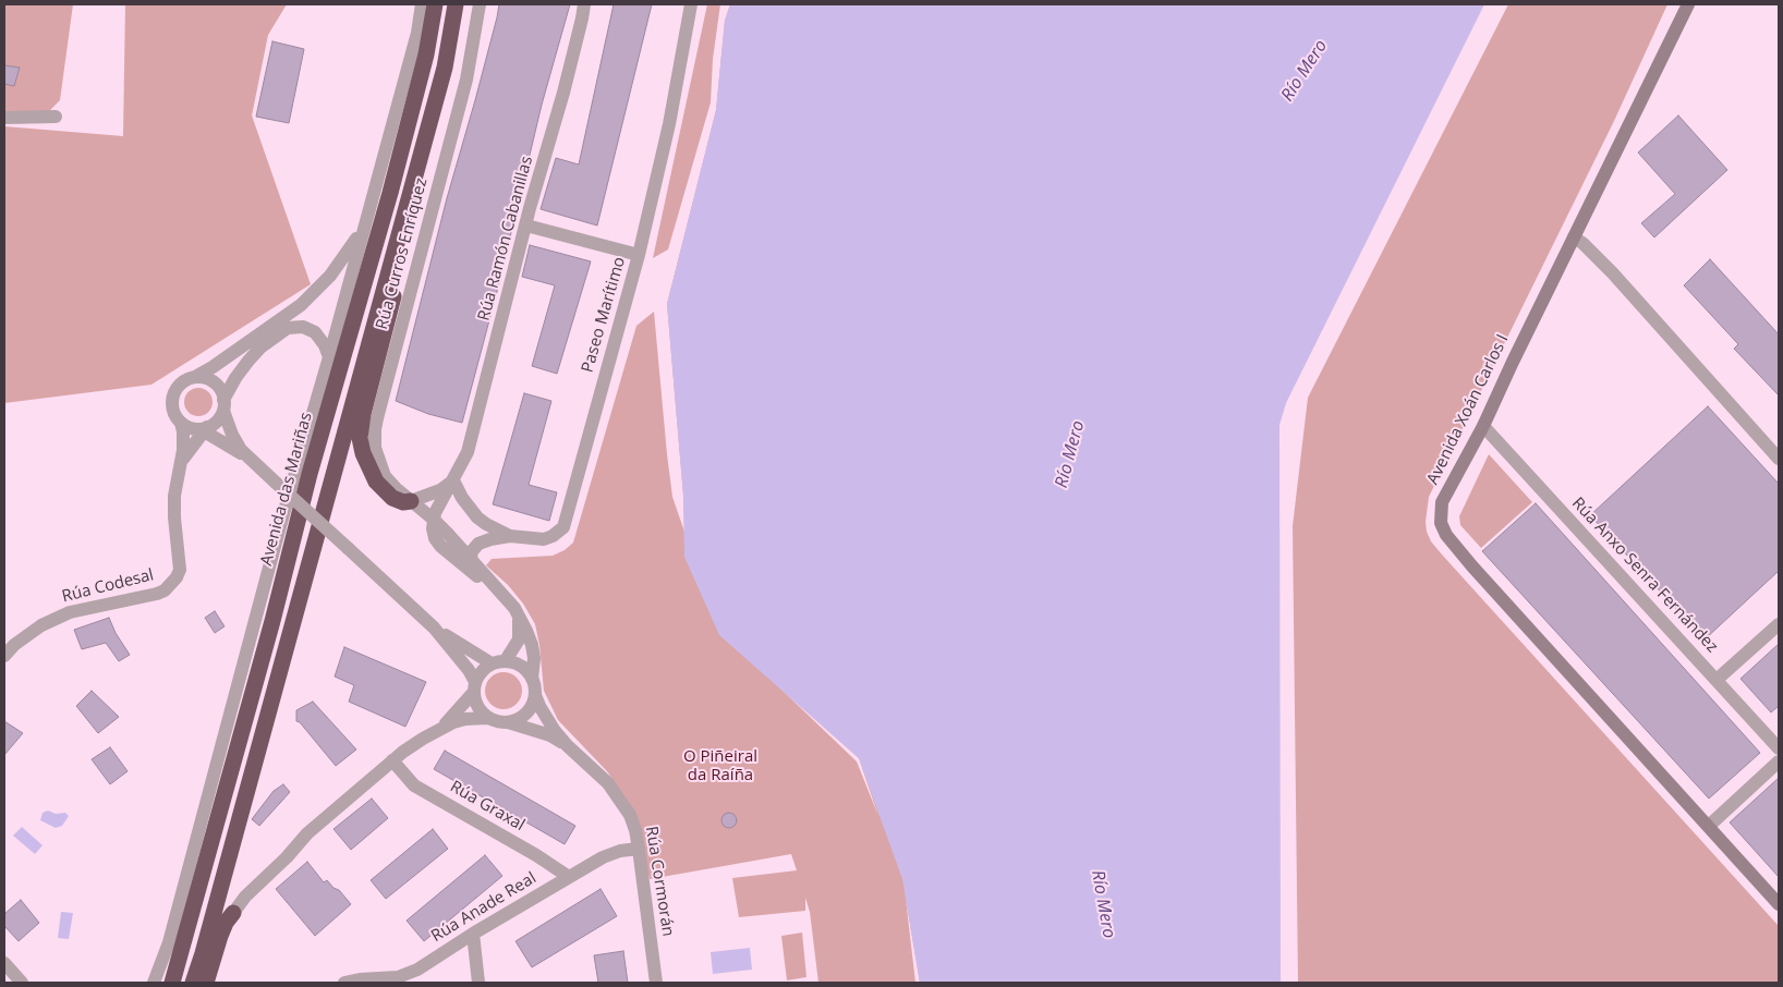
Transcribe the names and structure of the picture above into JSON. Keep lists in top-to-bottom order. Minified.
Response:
{"streets":{"highway":["Avenida das Mariñas"],"street":["Rúa Ramón Cabanillas","Rúa Curros Enríquez","Paseo Marítimo","Avenida Xoán Carlos I","Rúa Anxo Senra Fernández","Rúa Codesal","Rúa Graxal","Rúa Cormorán","Rúa Anade Real"]},"crossings":[["Rúa Ramón Cabanillas","Rúa Curros Enríquez"],["Rúa Curros Enríquez","Paseo Marítimo"],["Avenida Xoán Carlos I","Rúa Anxo Senra Fernández"],["Rúa Graxal","Rúa Anade Real"],["Rúa Cormorán","Rúa Anade Real"]],"water":["Río Mero"],"parks":["O Piñeiral da Raíña"]}
